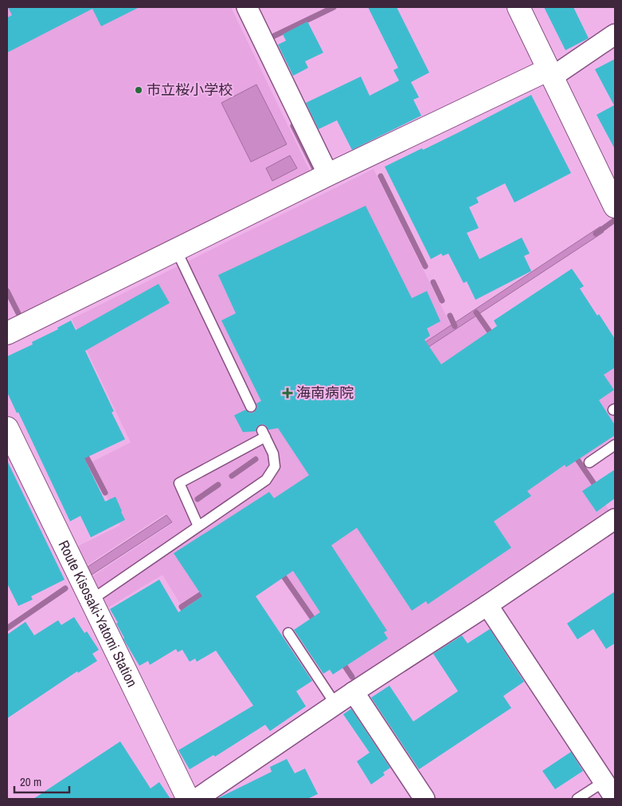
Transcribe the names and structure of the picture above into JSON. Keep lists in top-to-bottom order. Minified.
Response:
{"streets":{"street":["Route Kisosaki-Yatomi Station"]},"places":{"other":["市立桜小学校"],"health":["海南病院"]},"scale_bar":"20 m"}
